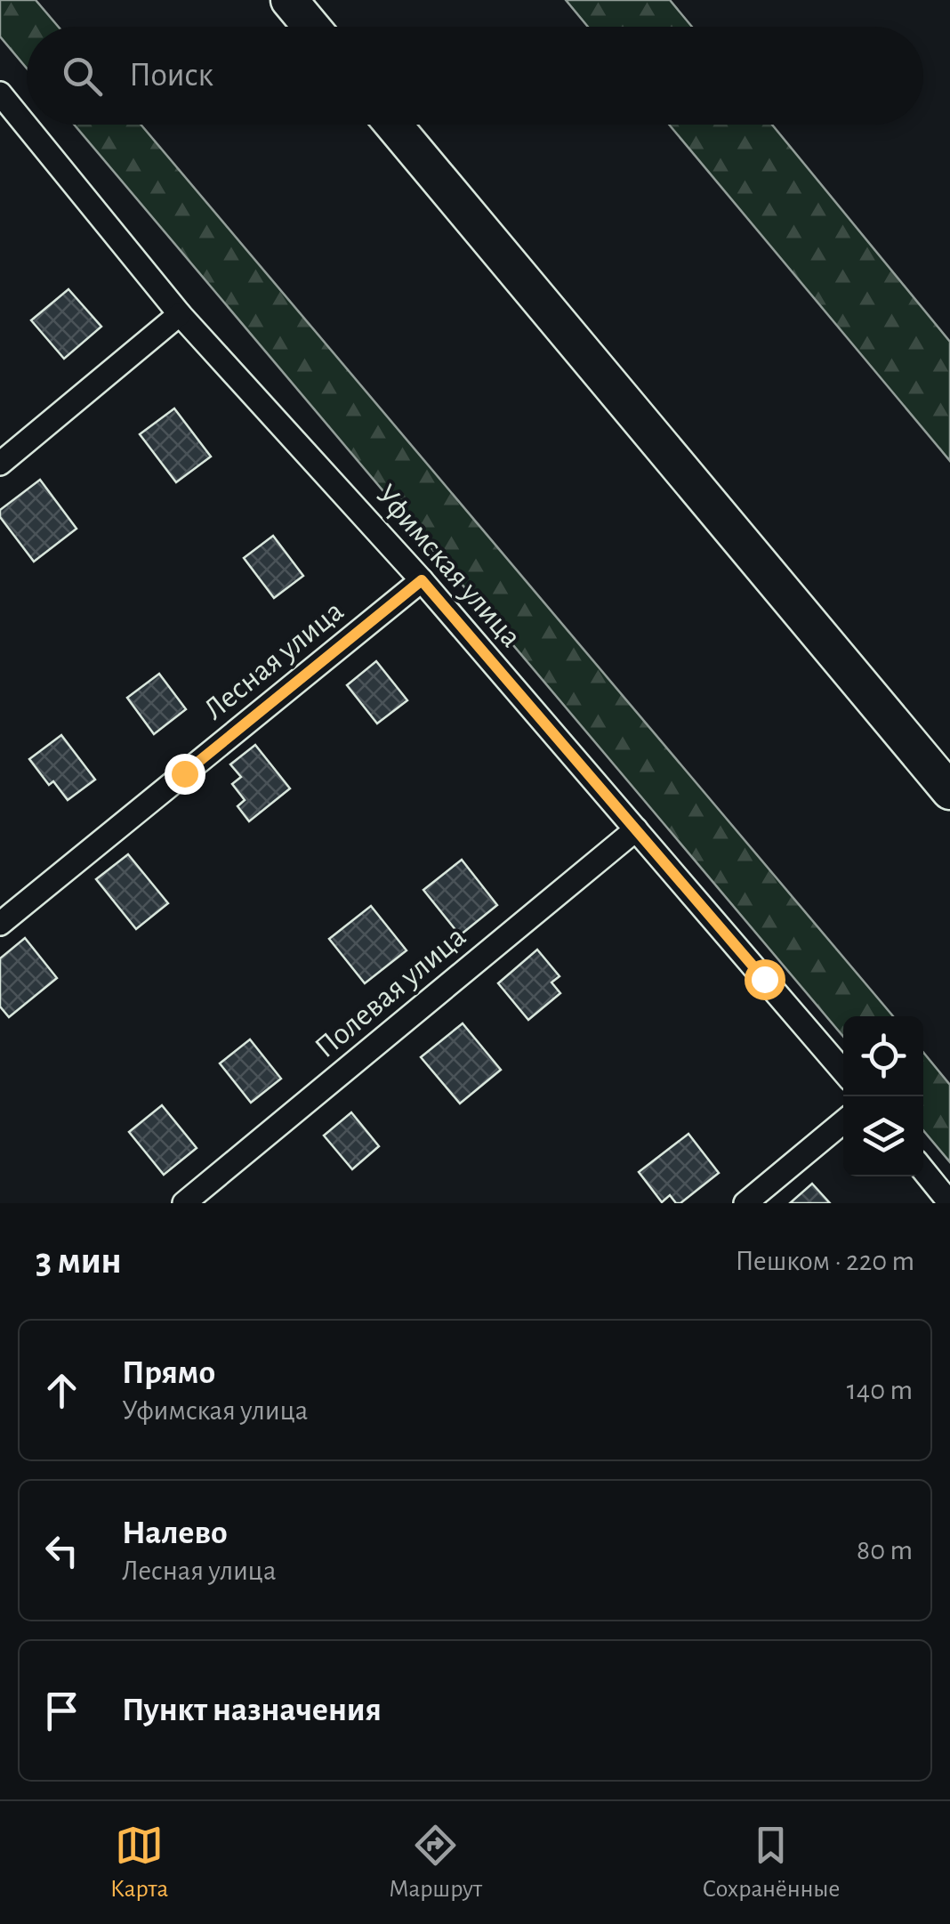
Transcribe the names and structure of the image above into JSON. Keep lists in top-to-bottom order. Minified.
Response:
{"streets":{"street":["Уфимская улица","Лесная улица","Полевая улица"]},"crossings":[["Уфимская улица","Лесная улица"],["Уфимская улица","Полевая улица"]],"page":{"search":"Поиск","heading":["3 мин","Пешком · 220 m"],"list":[["Прямо","Уфимская улица","140 m"],["Налево","Лесная улица","80 m"],"Пункт назначения"],"nav":["Карта","Маршрут","Сохранённые"]}}
